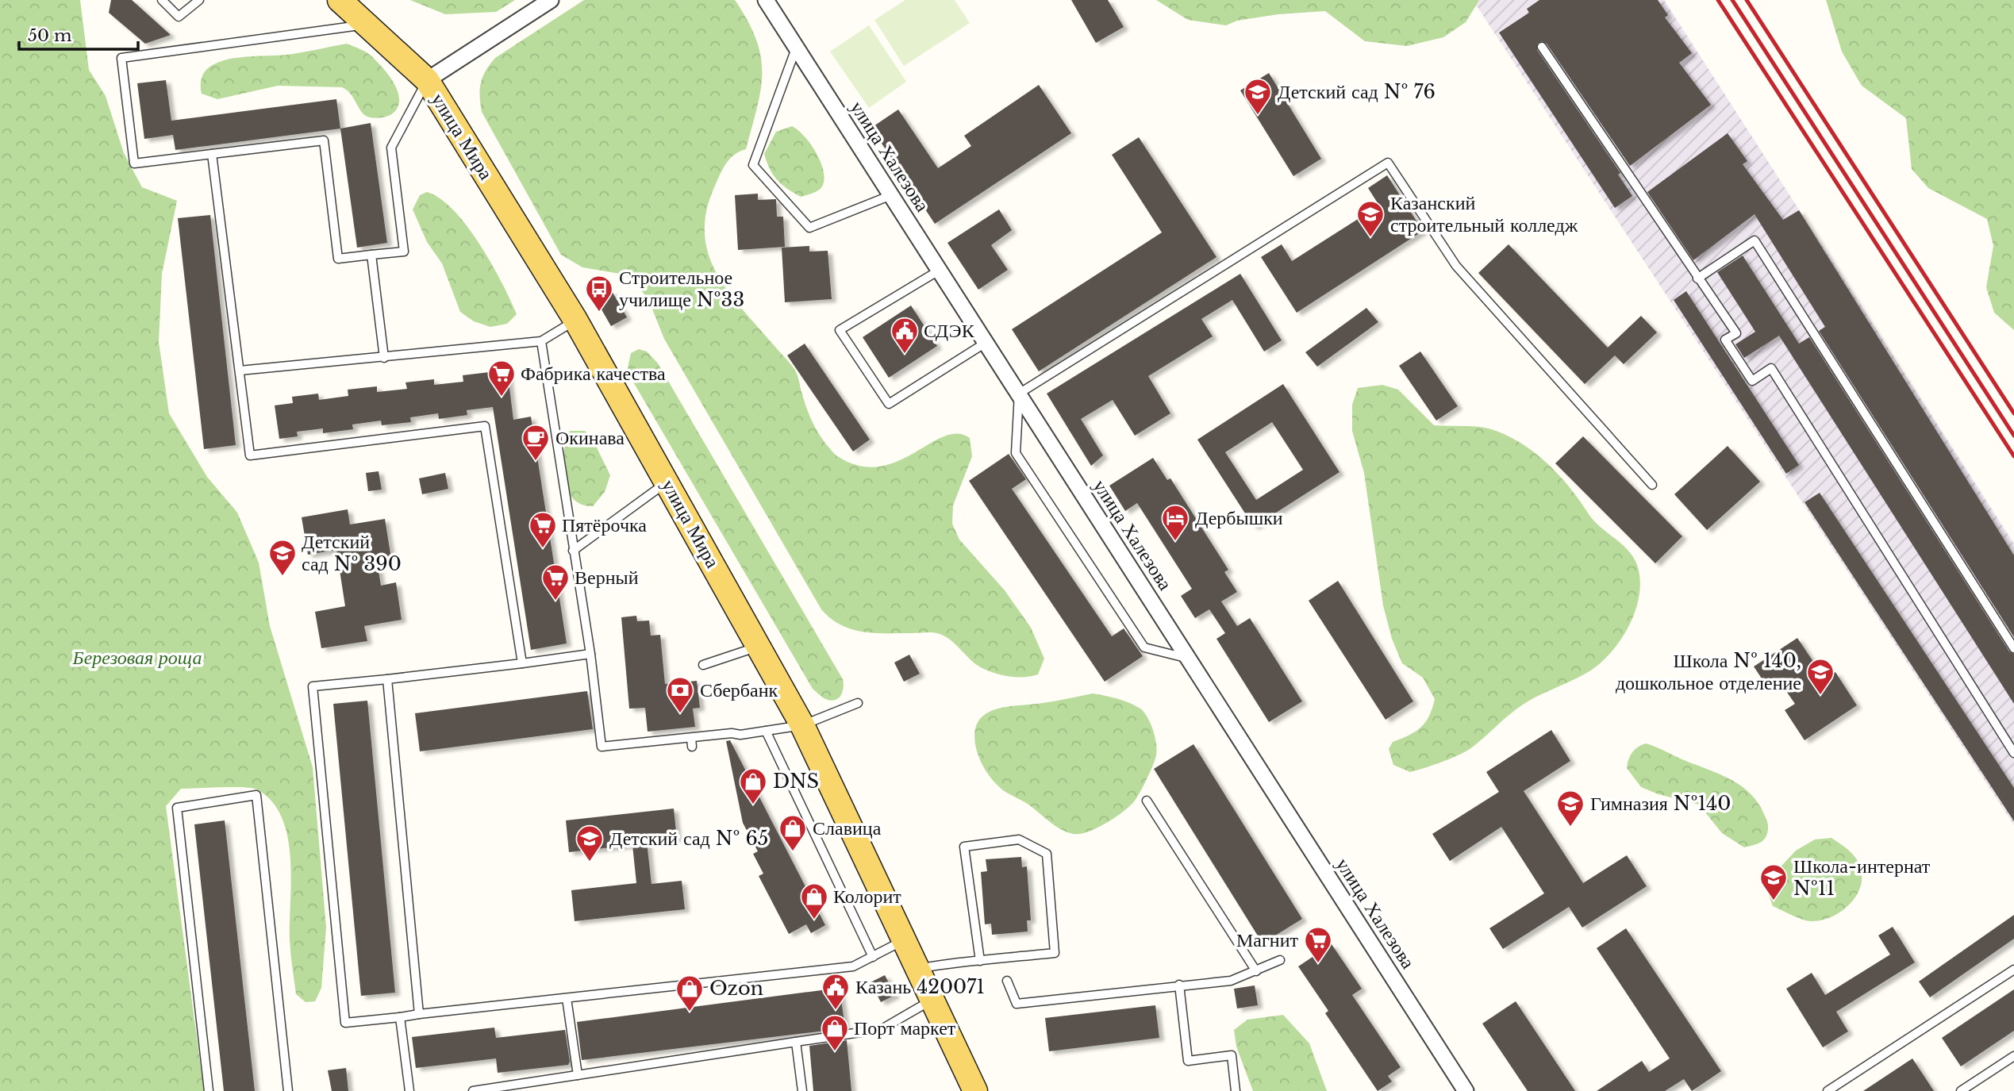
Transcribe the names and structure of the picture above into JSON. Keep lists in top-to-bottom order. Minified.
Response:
{"streets":{"main road":["улица Мира"],"street":["улица Халезова"]},"parks":["Березовая роща"],"places":{"school or university":["Детский сад № 76","Казанский строительный колледж","Детский сад № 390","Школа № 140, дошкольное отделение","Гимназия №140","Детский сад № 65","Школа-интернат №11"],"bus stop":["Строительное училище №33"],"public building":["СДЭК","Казань 420071"],"supermarket":["Фабрика качества","Пятёрочка","Верный","Магнит"],"cafe":["Окинава"],"hotel":["Дербышки"],"bank":["Сбербанк"],"shop":["DNS","Славица","Колорит","Ozon","Порт маркет"]},"scale_bar":"50 m"}
